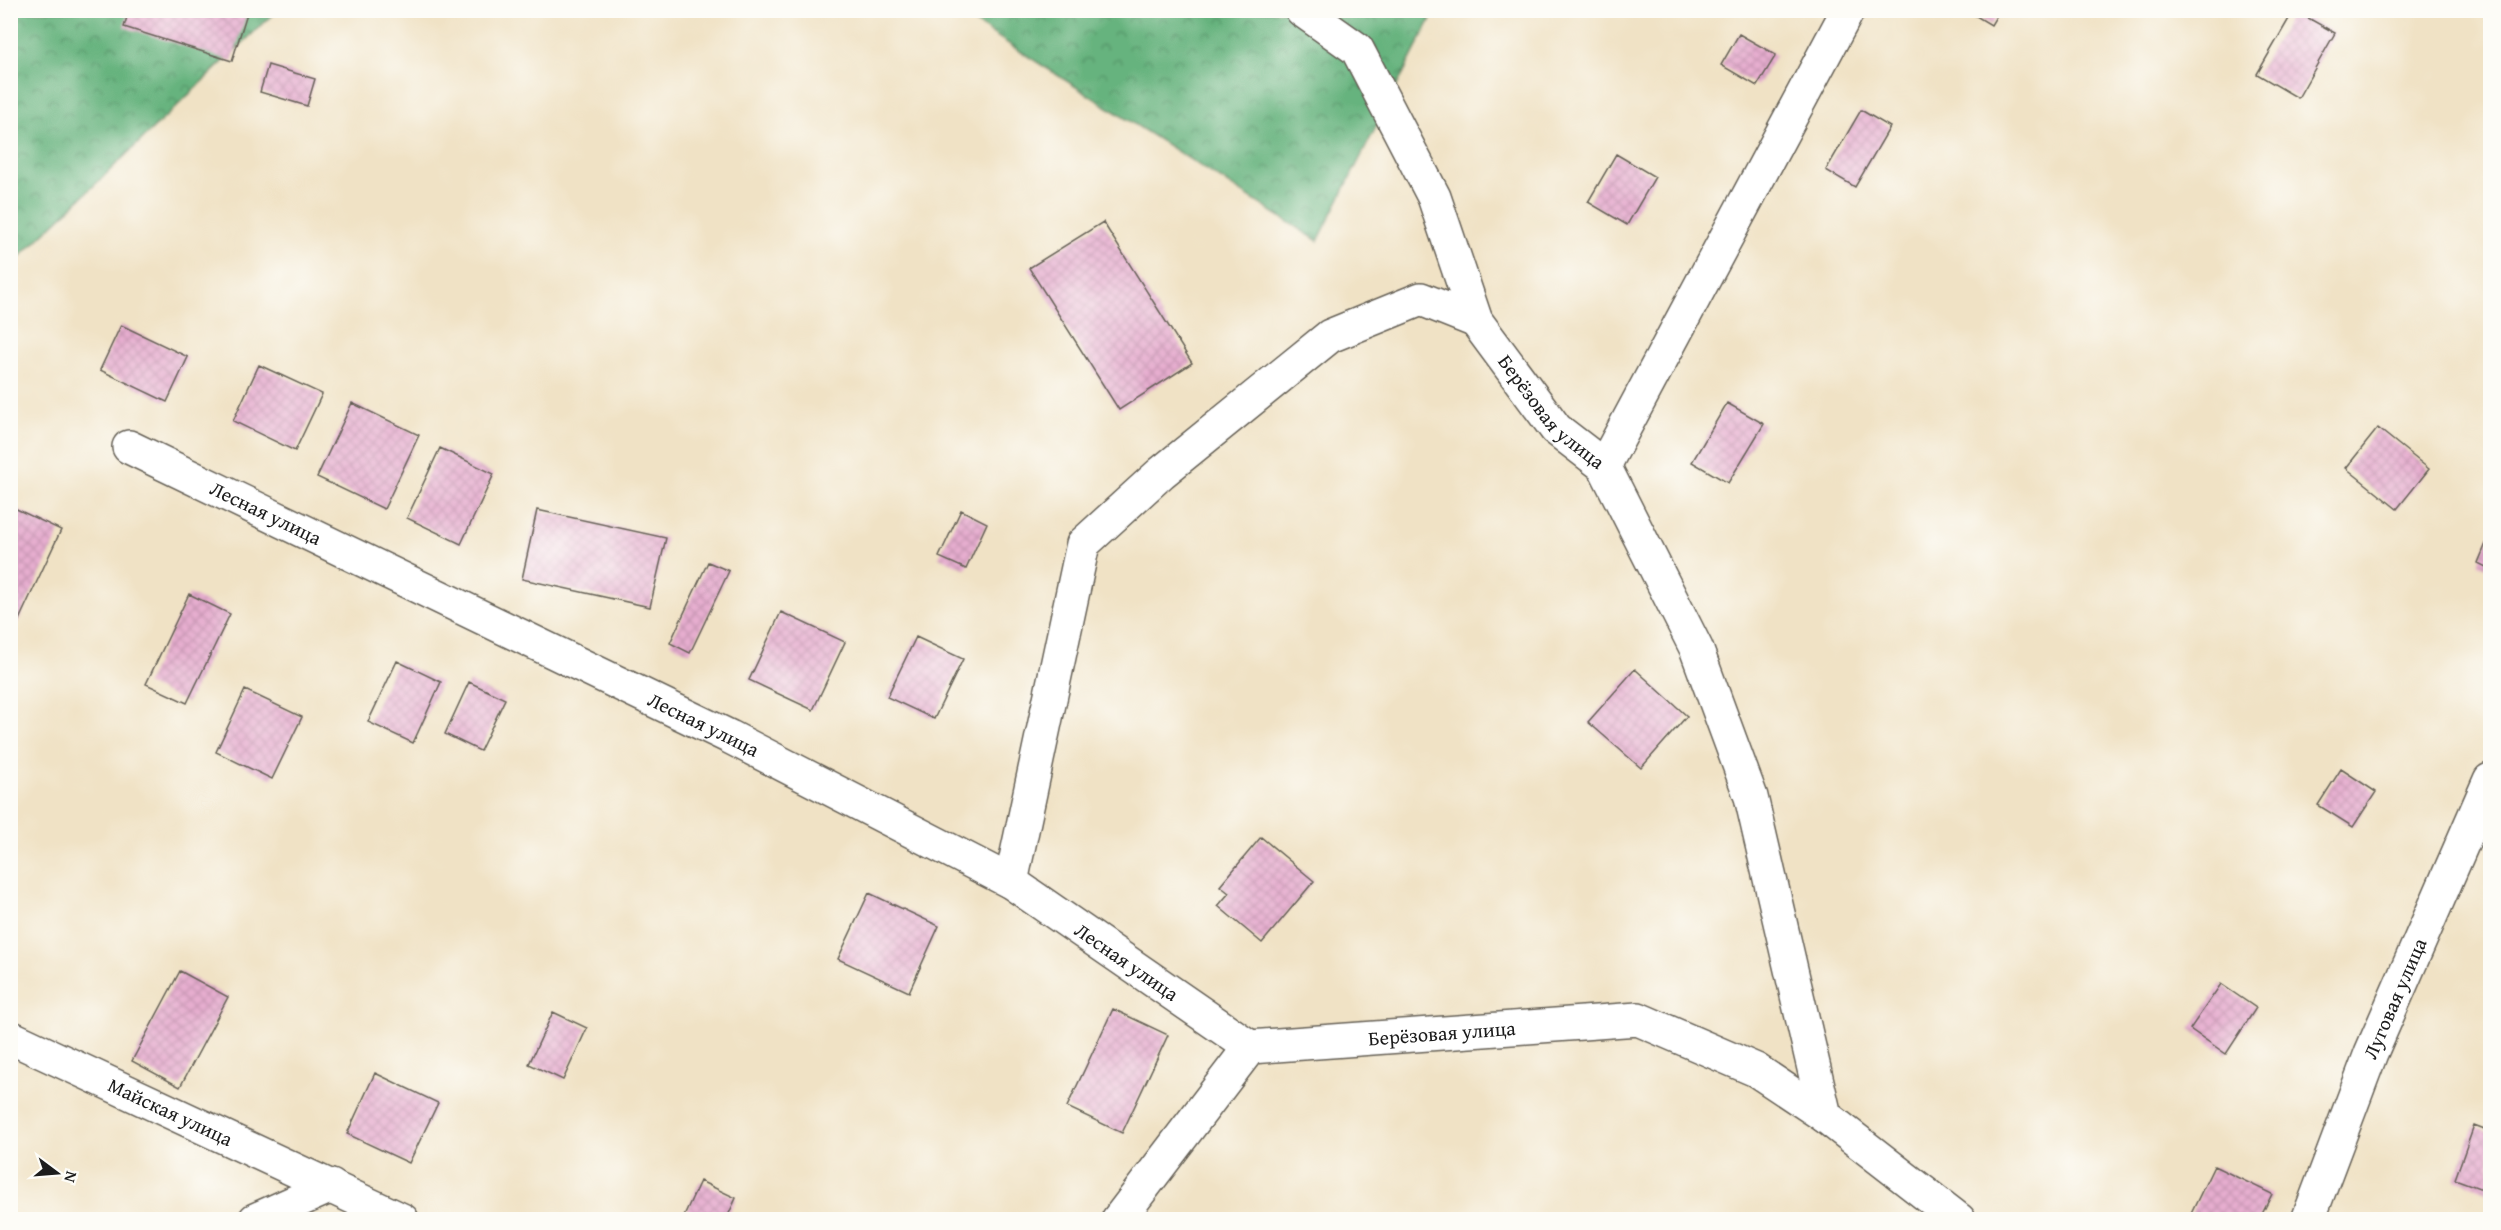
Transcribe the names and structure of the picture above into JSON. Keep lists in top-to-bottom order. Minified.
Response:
{"streets":{"street":["Берёзовая улица","Лесная улица","Луговая улица","Майская улица"]},"crossings":[["Берёзовая улица","Лесная улица"]],"north":"right"}
